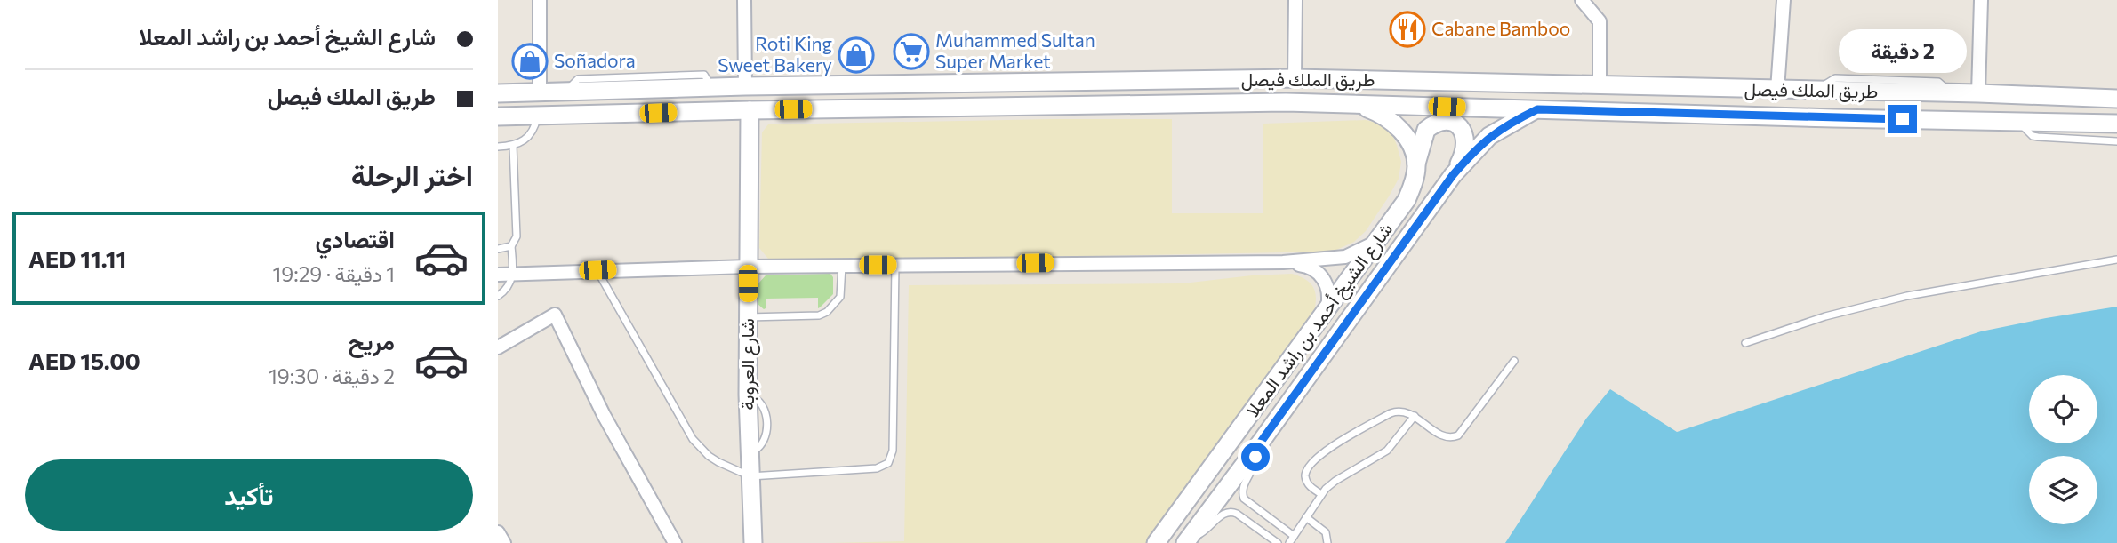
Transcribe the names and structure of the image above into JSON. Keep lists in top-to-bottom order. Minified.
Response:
{"streets":{"main road":["طريق الملك فيصل","شارع الشيخ أحمد بن راشد المعلا","شارع العروبة"]},"crossings":[["طريق الملك فيصل","شارع الشيخ أحمد بن راشد المعلا"],["طريق الملك فيصل","شارع العروبة"]],"places":{"restaurant":["Cabane Bamboo"],"supermarket":["Muhammed Sultan Super Market"],"shop":["Roti King Sweet Bakery","Soñadora"]},"page":{"banner":["شارع الشيخ أحمد بن راشد المعلا","طريق الملك فيصل"],"bubble":"2 دقيقة","heading":"اختر الرحلة","list":[{"name":"اقتصادي","note":"1 دقيقة · 19:29","value":"AED 11.11"},{"name":"مريح","note":"2 دقيقة · 19:30","value":"AED 15.00"}],"buttons":"تأكيد"}}
